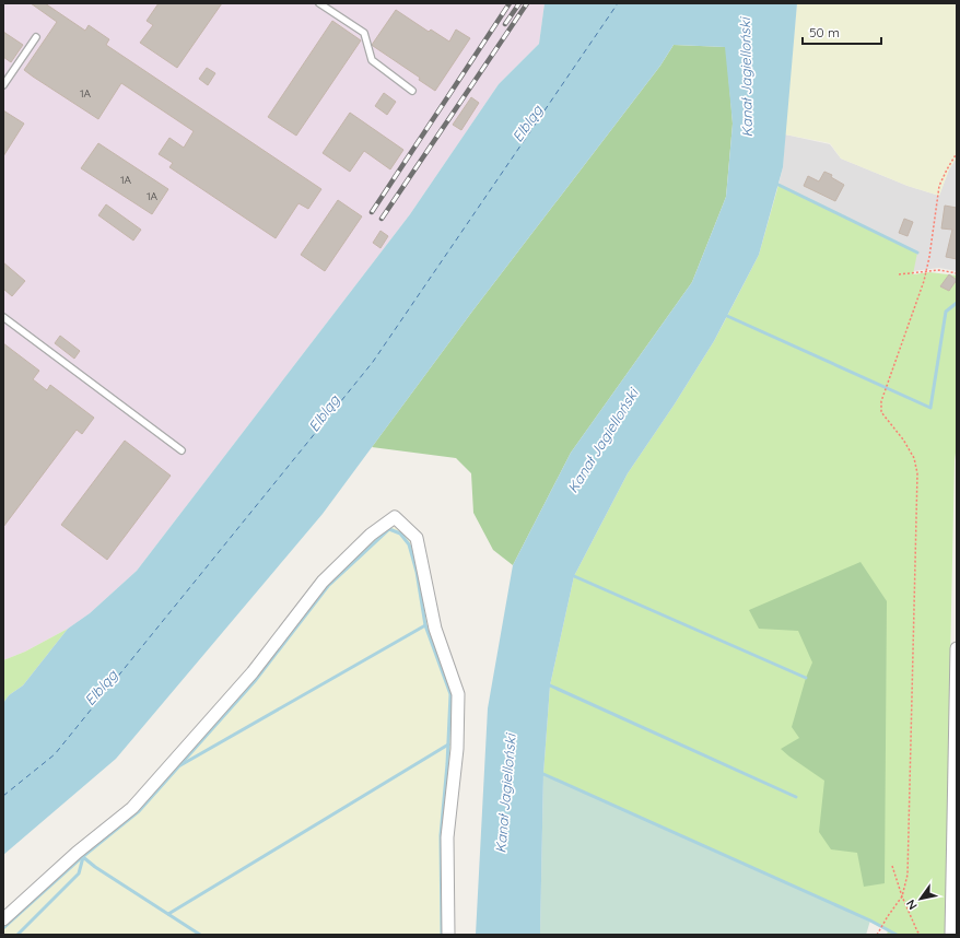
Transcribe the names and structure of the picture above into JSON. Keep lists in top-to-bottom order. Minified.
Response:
{"water":["Kanał Jagielloński","Elbląg"],"house_numbers":["1A","1A","1A"],"scale_bar":"50 m","north":"bottom left"}
